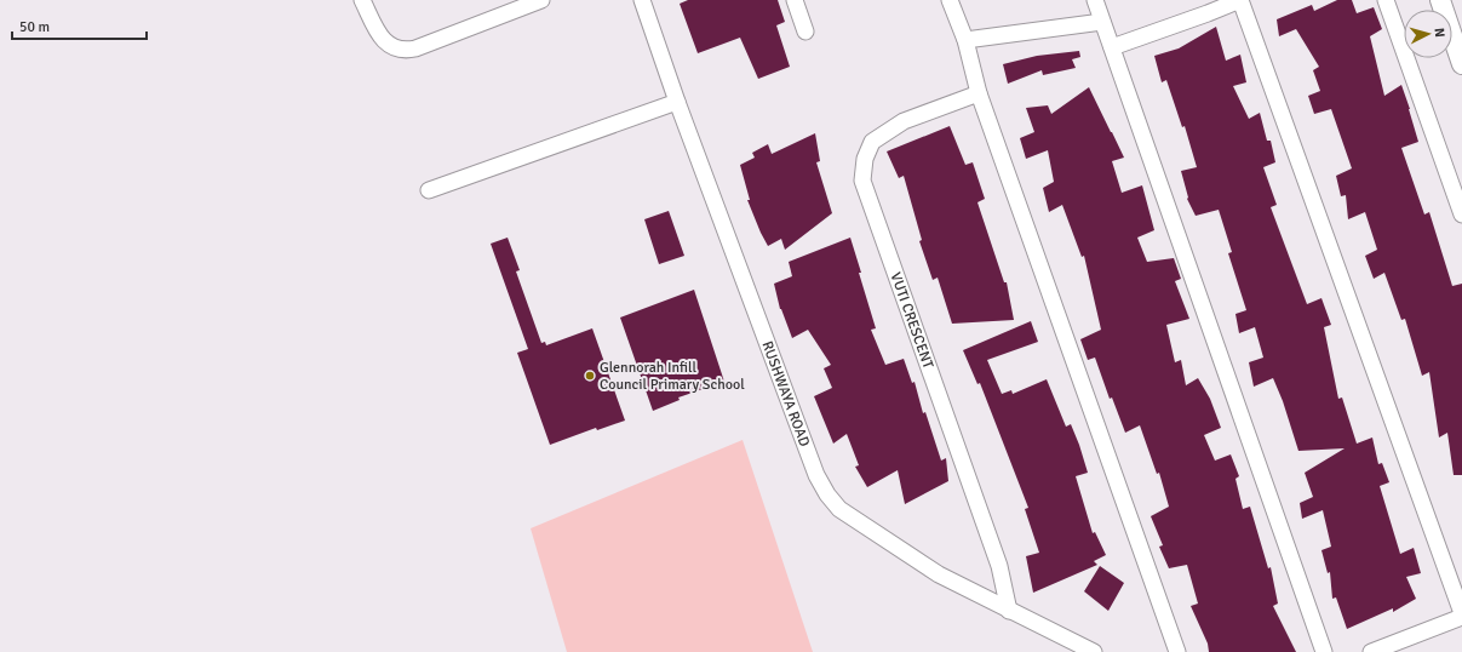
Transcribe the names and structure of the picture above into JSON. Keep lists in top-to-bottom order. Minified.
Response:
{"streets":{"street":["VUTI CRESCENT","RUSHWAYA ROAD"]},"crossings":[["VUTI CRESCENT","RUSHWAYA ROAD"]],"places":["Glennorah Infill Council Primary School"],"scale_bar":"50 m","north":"right"}
